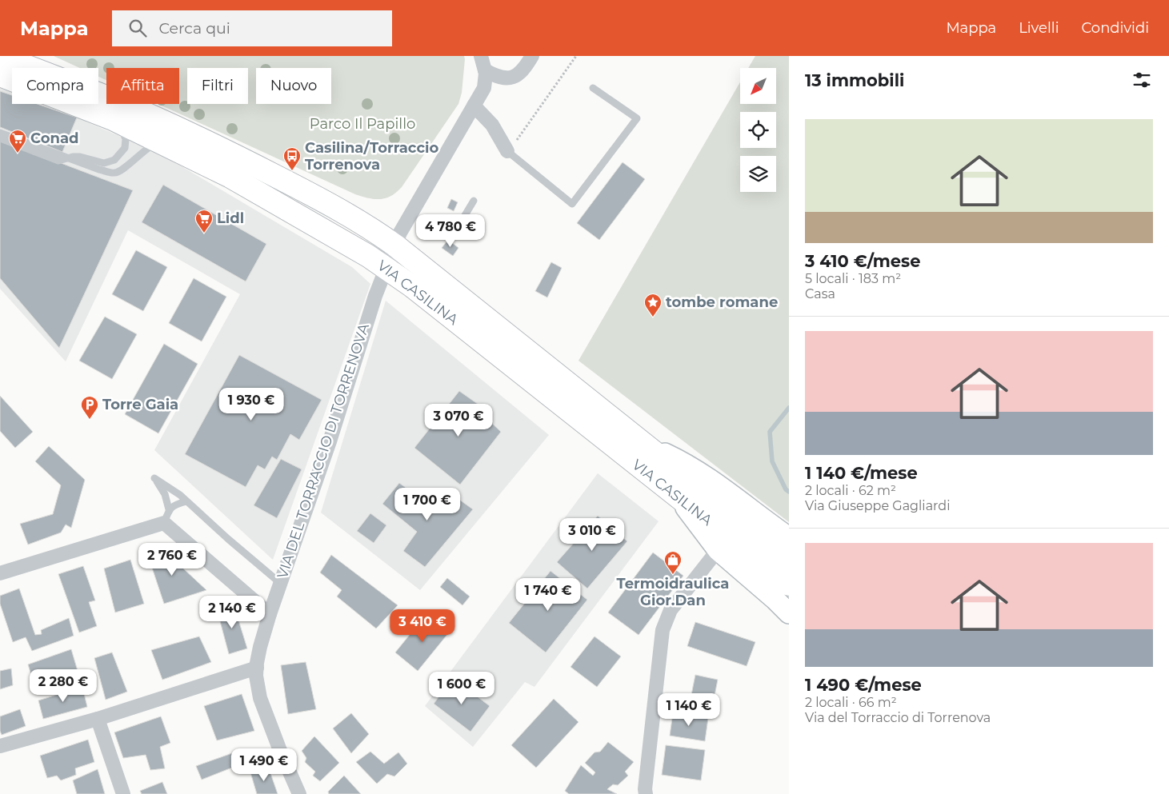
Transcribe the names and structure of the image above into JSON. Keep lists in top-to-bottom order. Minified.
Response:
{"streets":{"main road":["VIA CASILINA"],"street":["VIA DEL TORRACCIO DI TORRENOVA"]},"crossings":[["VIA CASILINA","VIA DEL TORRACCIO DI TORRENOVA"]],"parks":["Parco Il Papillo"],"places":{"supermarket":["Conad","Lidl"],"bus stop":["Casilina/Torraccio Torrenova"],"place":["tombe romane"],"parking":["Torre Gaia"],"shop":["Termoidraulica Gior.Dan"]},"north":"bottom left","page":{"header":"Mappa","search":"Cerca qui","nav":["Mappa","Livelli","Condividi"],"heading":"13 immobili","chip":["Compra","Affitta","Filtri","Nuovo"],"list":[{"name":"3 410 €/mese","note":"5 locali · 183 m² · Casa"},{"name":"1 140 €/mese","note":"2 locali · 62 m² · Via Giuseppe Gagliardi"},{"name":"1 490 €/mese","note":"2 locali · 66 m² · Via del Torraccio di Torrenova"}],"price":["4 780 €","1 930 €","3 070 €","1 700 €","3 010 €","2 760 €","1 740 €","2 140 €","3 410 €","2 280 €","1 600 €","1 140 €","1 490 €"]}}
